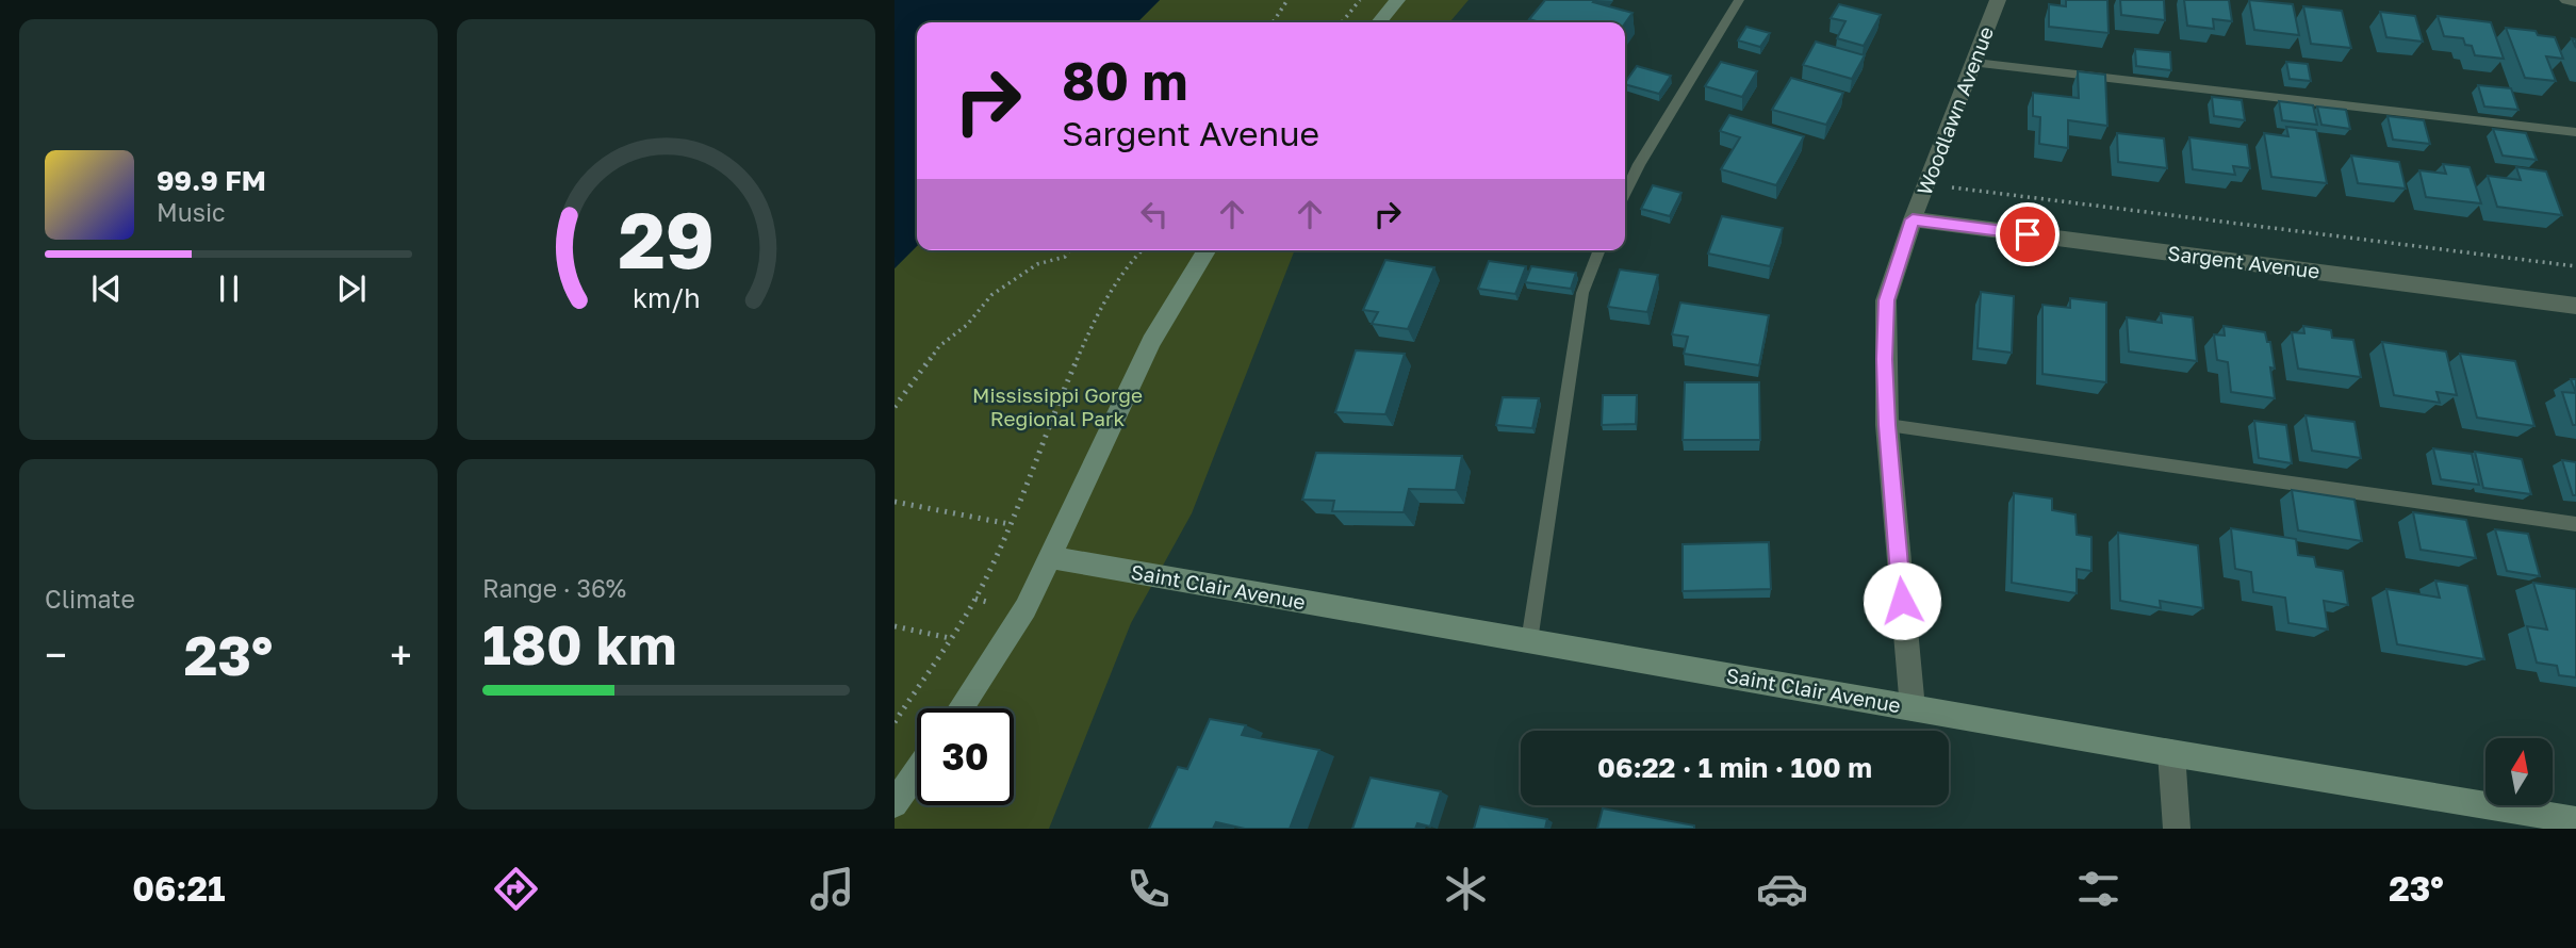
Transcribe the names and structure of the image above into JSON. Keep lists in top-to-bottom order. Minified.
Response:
{"streets":{"street":["Woodlawn Avenue","Sargent Avenue","Saint Clair Avenue"]},"crossings":[["Woodlawn Avenue","Sargent Avenue"],["Woodlawn Avenue","Saint Clair Avenue"]],"parks":["Mississippi Gorge Regional Park"],"north":"top","page":{"turn":["80 m","Sargent Avenue"],"song":["99.9 FM","Music"],"tile":["Climate",["Range · 36%","180 km"]],"heat":["−","23°","+"],"limit":"30","trip":"06:22 · 1 min · 100 m","tabs":["06:21","23°"],"gauge":["29","km/h"]}}
